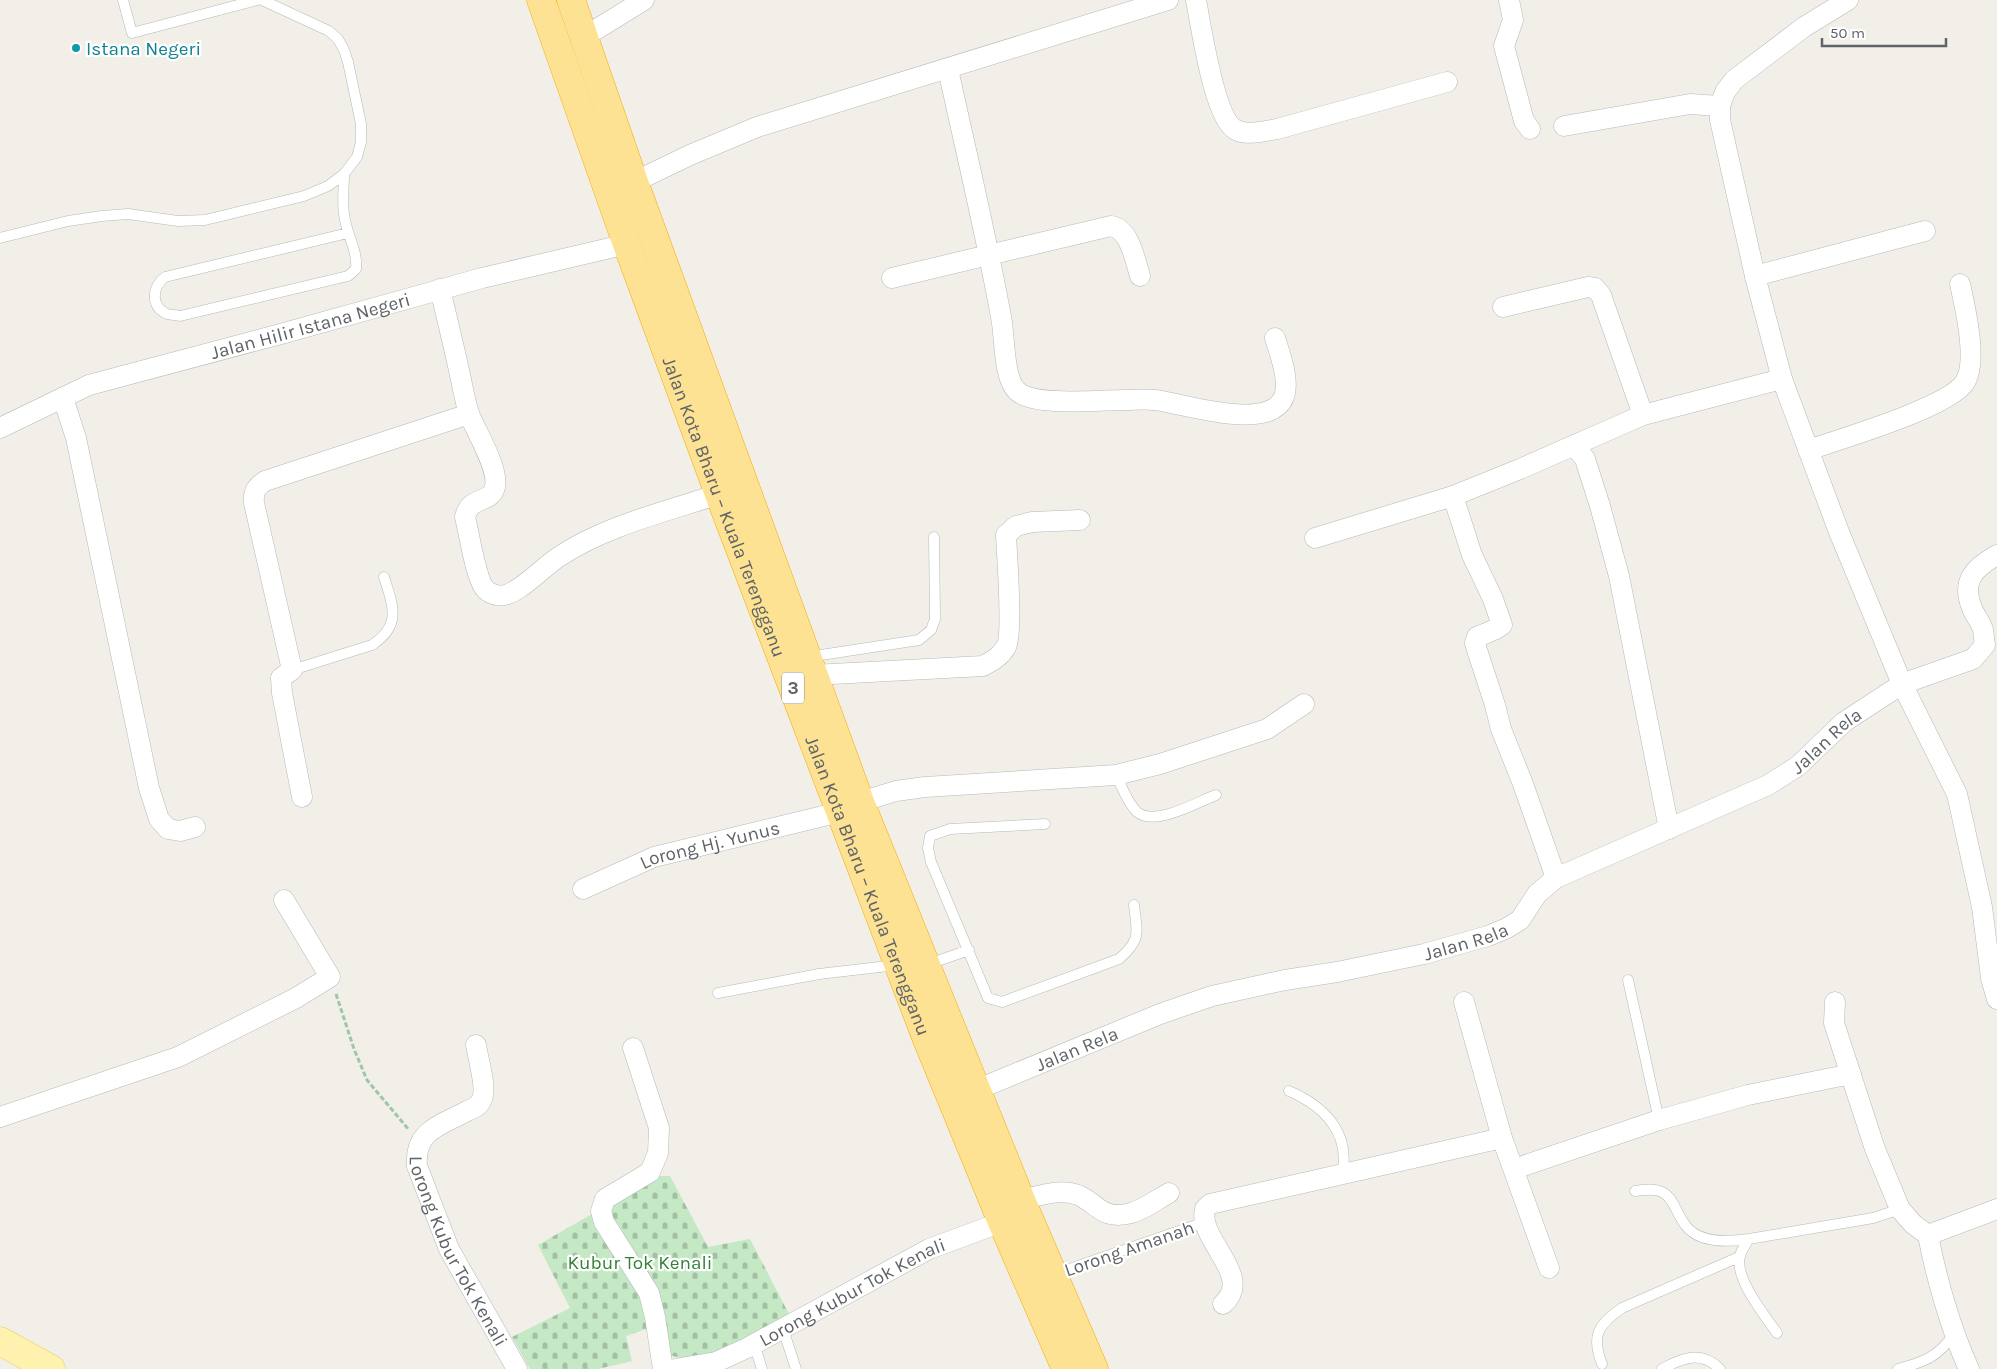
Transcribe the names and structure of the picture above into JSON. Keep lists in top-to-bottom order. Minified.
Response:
{"streets":{"highway":["Jalan Kota Bharu – Kuala Terengganu","3"],"street":["Jalan Hilir Istana Negeri","Jalan Rela","Lorong Hj. Yunus","Lorong Kubur Tok Kenali"],"lane":["Lorong Amanah"]},"crossings":[["Jalan Hilir Istana Negeri","Jalan Kota Bharu – Kuala Terengganu"],["Jalan Kota Bharu – Kuala Terengganu","Jalan Rela"],["Jalan Kota Bharu – Kuala Terengganu","Lorong Hj. Yunus"],["Jalan Kota Bharu – Kuala Terengganu","Lorong Amanah"],["Jalan Kota Bharu – Kuala Terengganu","Lorong Kubur Tok Kenali"]],"parks":["Kubur Tok Kenali"],"places":["Istana Negeri"],"scale_bar":"50 m"}
